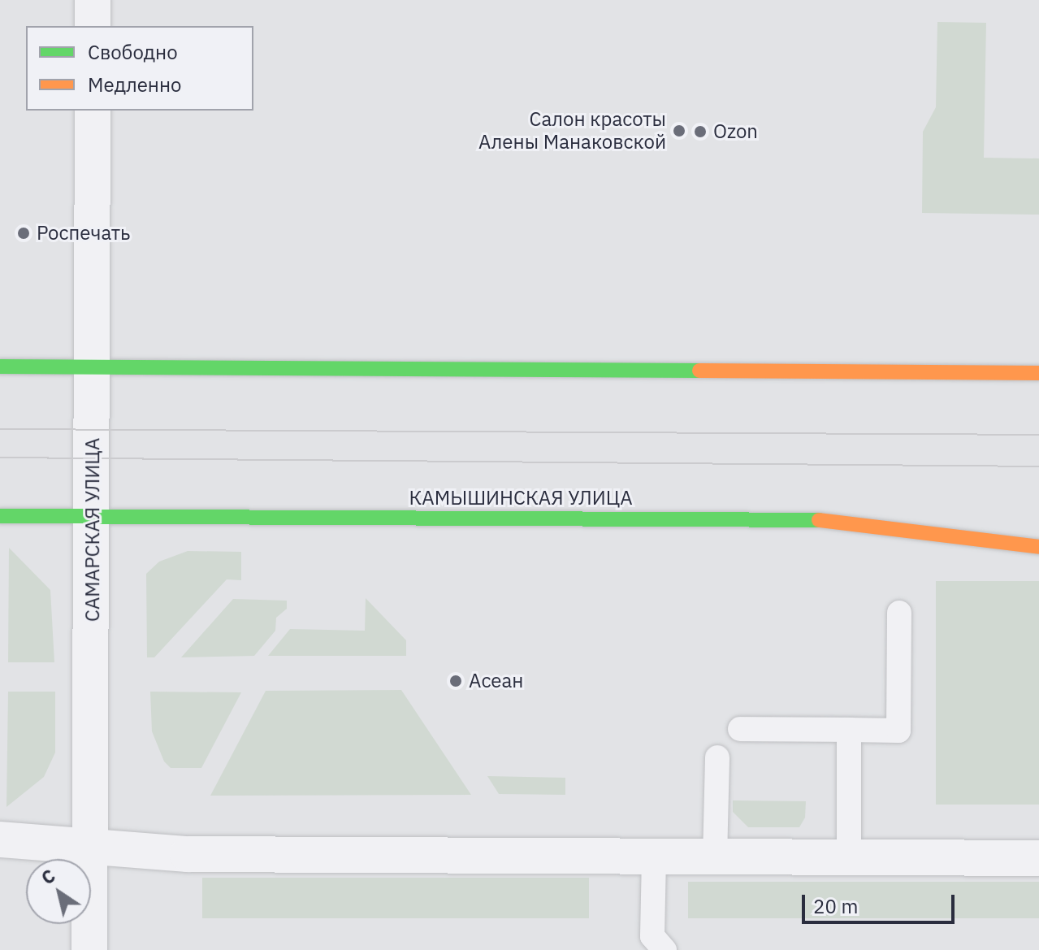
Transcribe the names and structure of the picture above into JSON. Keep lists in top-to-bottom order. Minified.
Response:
{"streets":{"main road":["КАМЫШИНСКАЯ УЛИЦА"],"street":["САМАРСКАЯ УЛИЦА"]},"crossings":[["КАМЫШИНСКАЯ УЛИЦА","САМАРСКАЯ УЛИЦА"]],"places":["Салон красоты Алены Манаковской","Ozon","Роспечать","Асеан"],"legend":["Свободно","Медленно"],"scale_bar":"20 m","north":"top left"}
